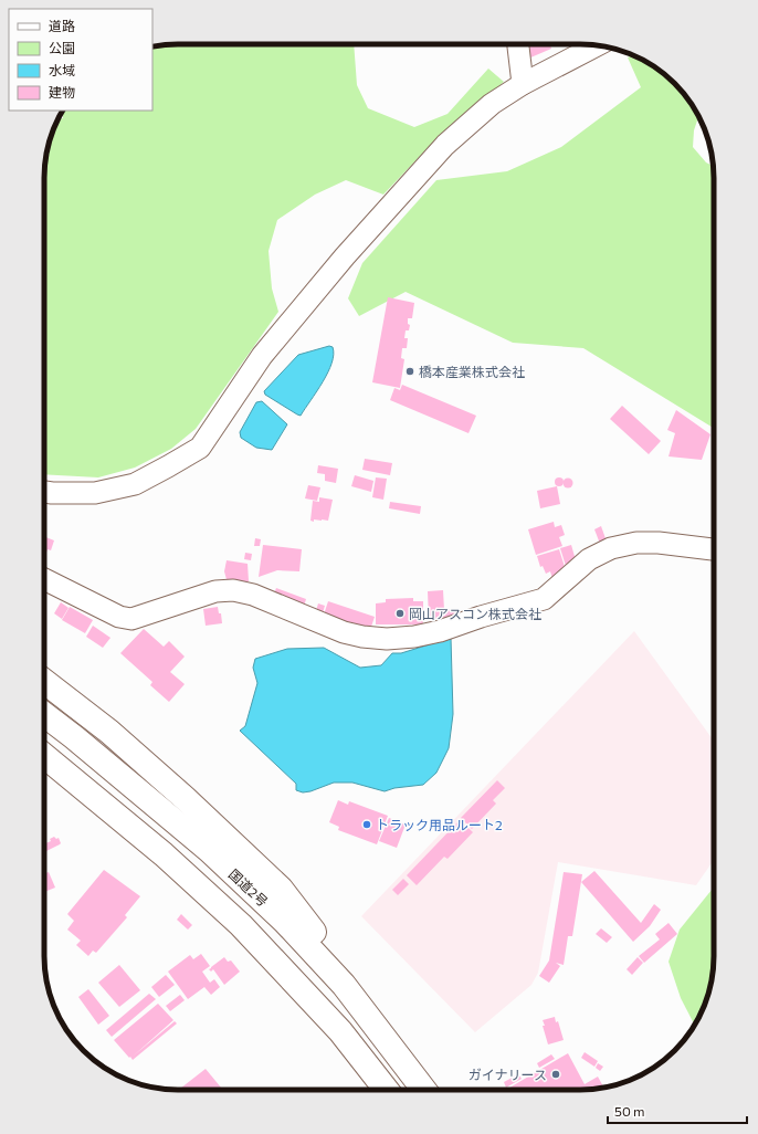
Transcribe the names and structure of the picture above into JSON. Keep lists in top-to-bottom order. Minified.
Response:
{"streets":{"highway":["国道2号"]},"places":["橋本産業株式会社","岡山アスコン株式会社","トラック用品ルート2","ガイナリース"],"legend":["道路","公園","水域","建物"],"scale_bar":"50 m"}
